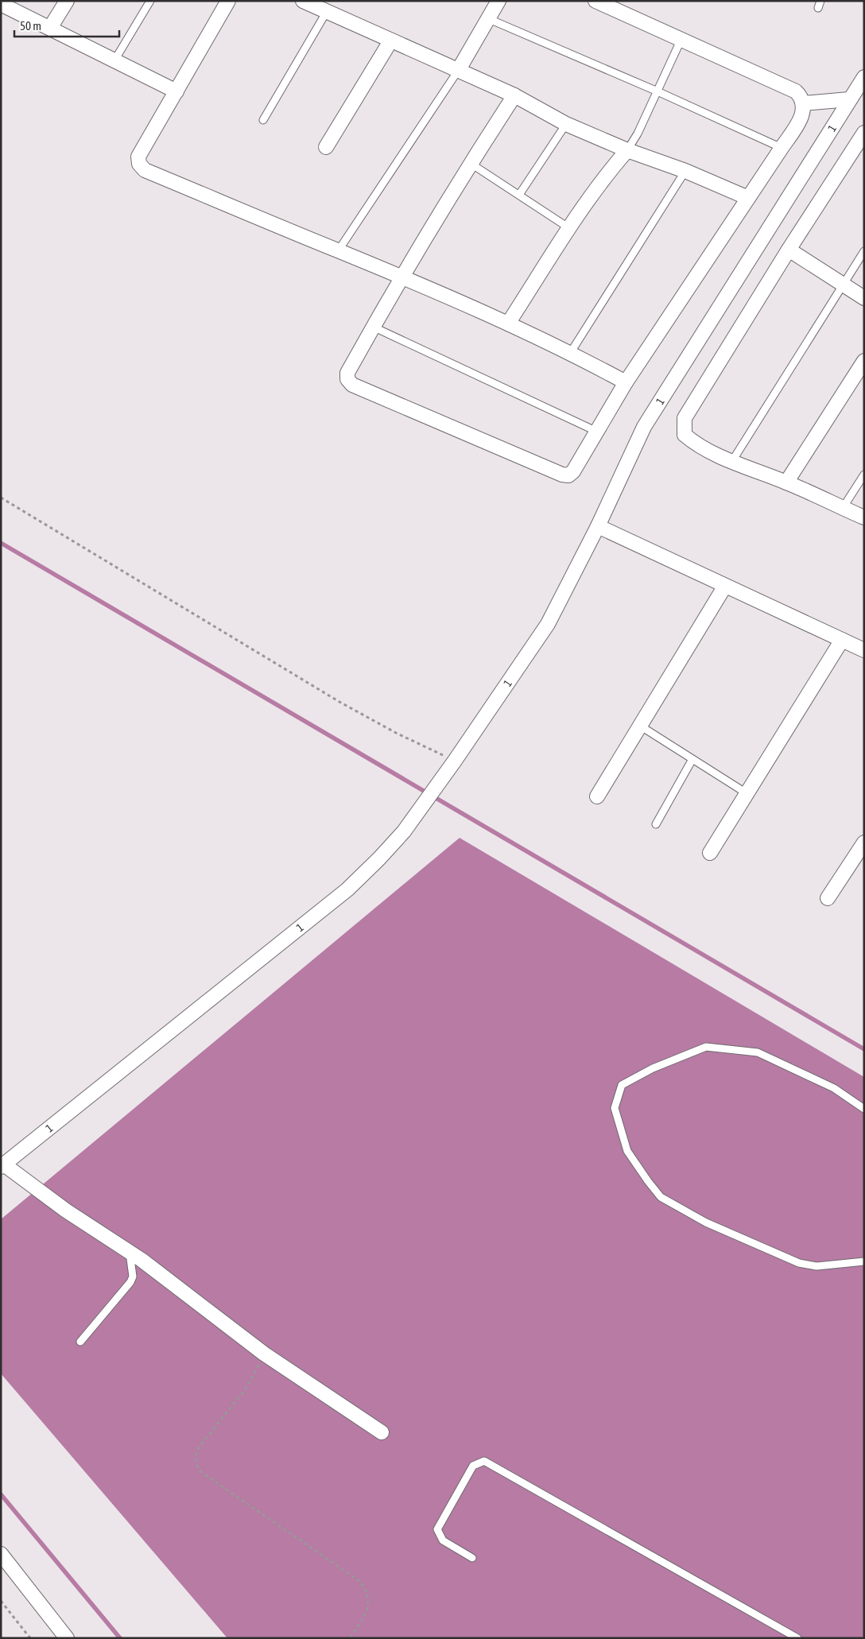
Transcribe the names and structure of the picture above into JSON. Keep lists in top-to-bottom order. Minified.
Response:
{"streets":{"street":["1"]},"scale_bar":"50 m"}
